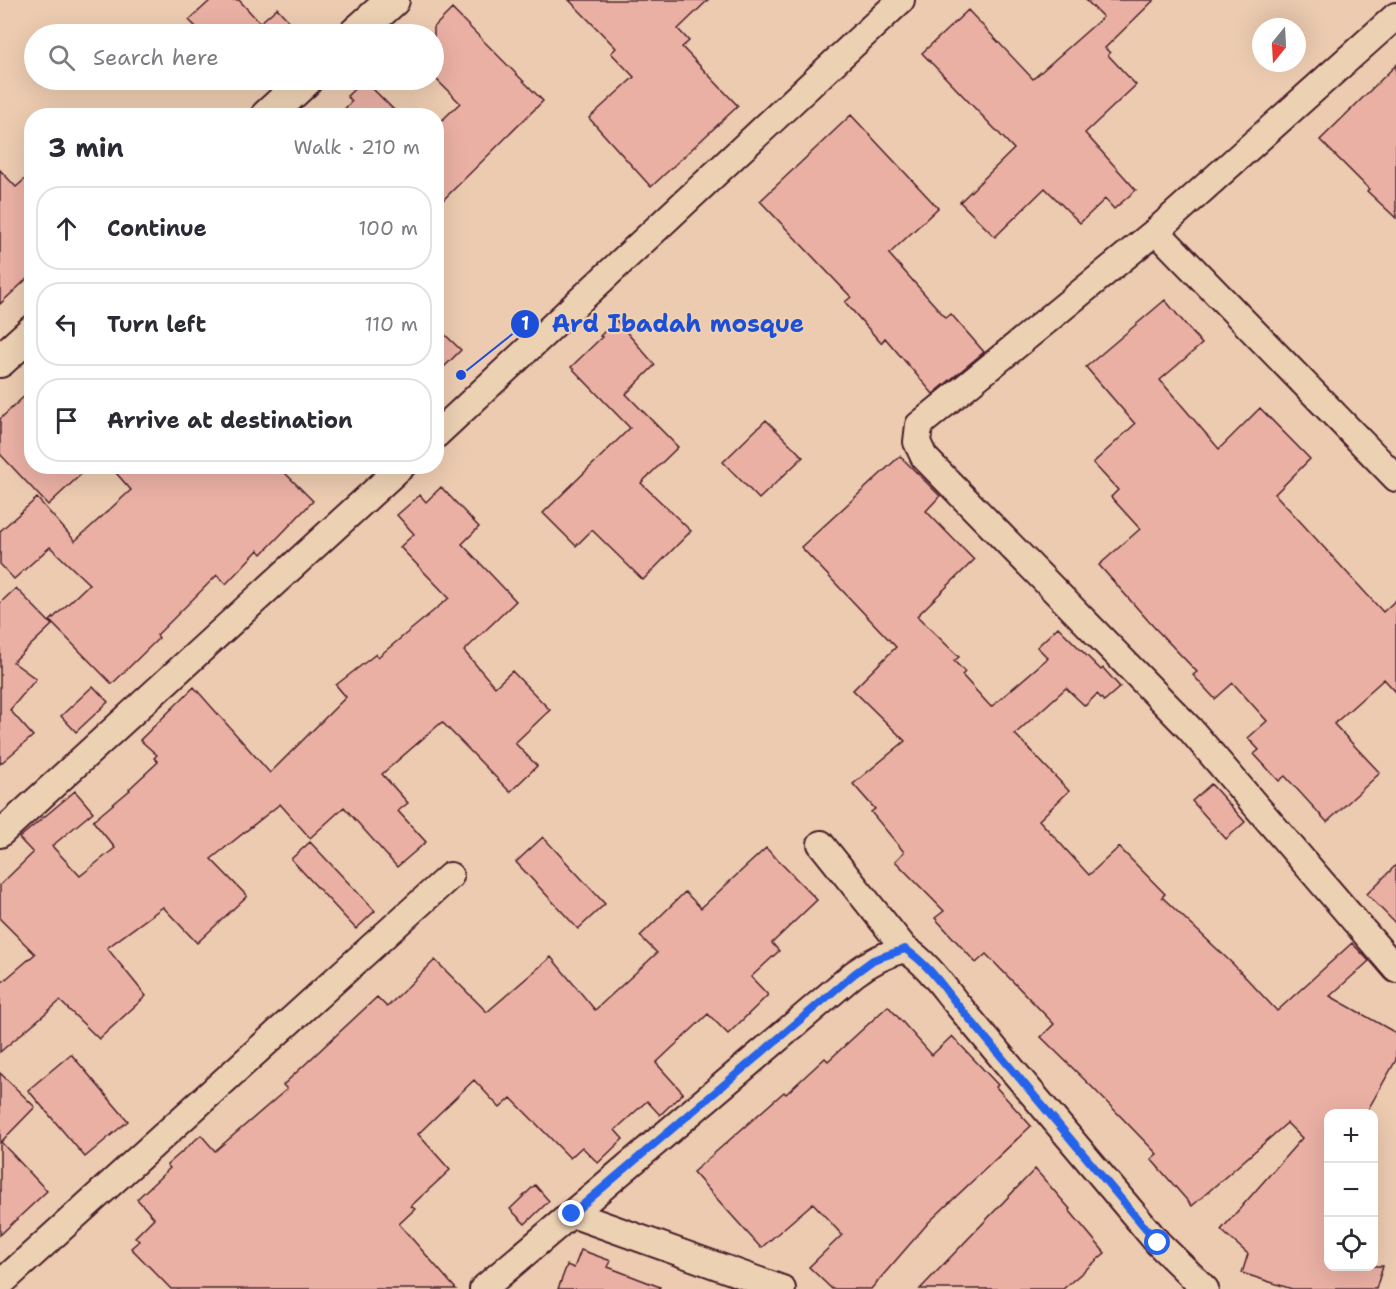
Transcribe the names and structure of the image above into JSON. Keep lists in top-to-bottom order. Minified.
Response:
{"places":["Ard Ibadah mosque"],"north":"bottom","page":{"search":"Search here","heading":["3 min","Walk · 210 m"],"list":[["Continue","100 m"],["Turn left","110 m"],"Arrive at destination"],"map_buttons":["+","−"]}}
